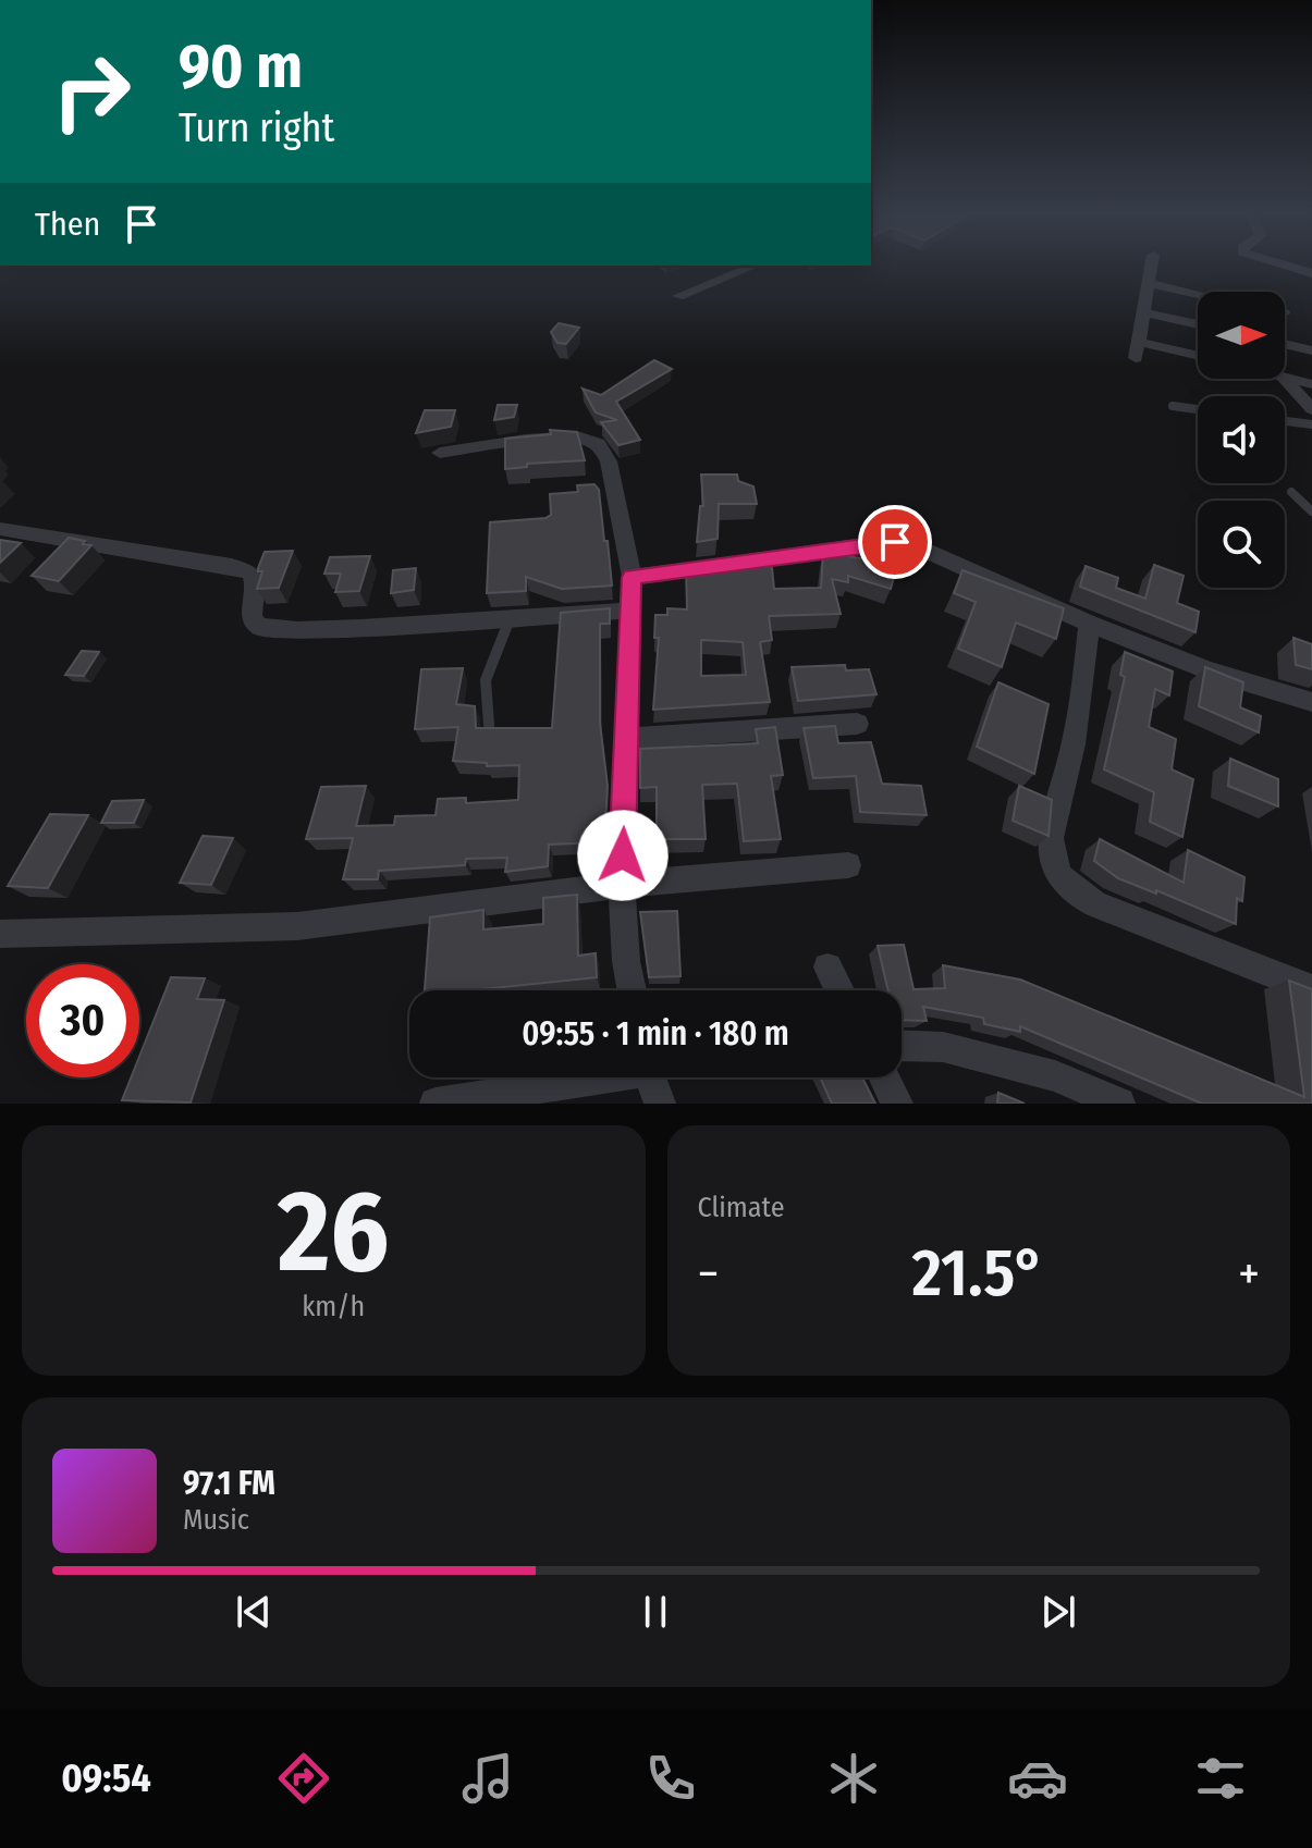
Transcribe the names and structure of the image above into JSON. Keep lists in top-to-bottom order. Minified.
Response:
{"north":"right","page":{"turn":["90 m","Turn right"],"then":"Then","limit":"30","trip":"09:55 · 1 min · 180 m","tile":[["26","km/h"],"Climate"],"heat":["−","21.5°","+"],"song":["97.1 FM","Music"],"tabs":"09:54"}}
